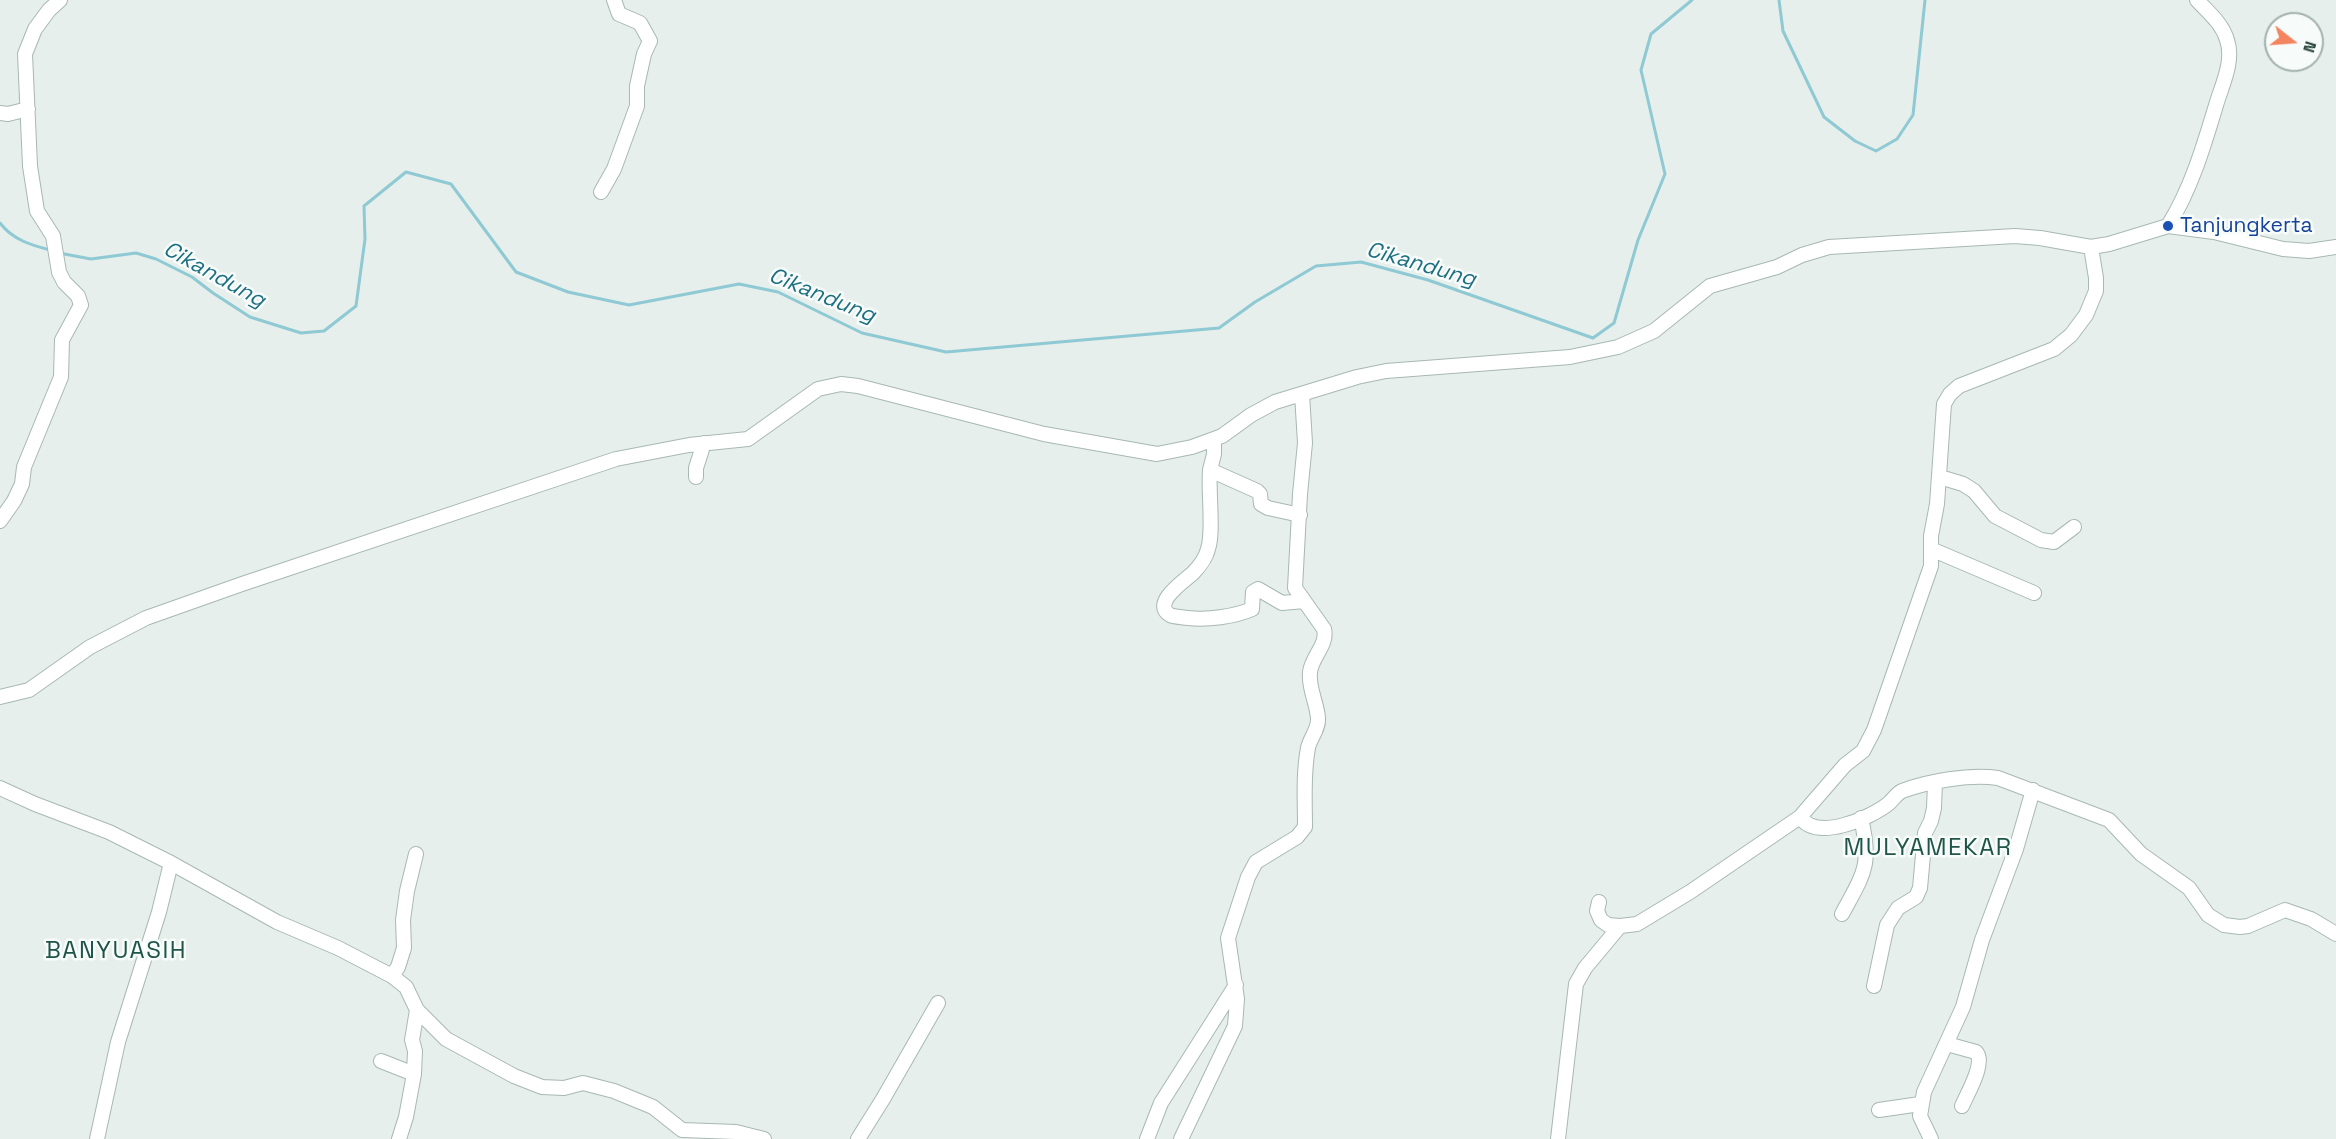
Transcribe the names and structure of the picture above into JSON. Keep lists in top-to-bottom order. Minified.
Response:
{"districts":["MULYAMEKAR","BANYUASIH"],"water":["Cikandung"],"places":["Tanjungkerta"],"north":"right"}
